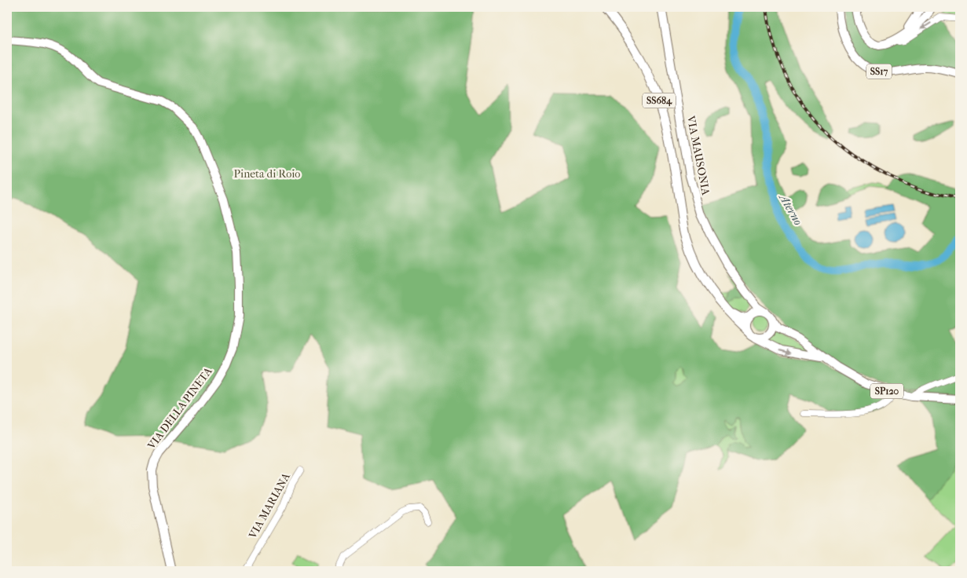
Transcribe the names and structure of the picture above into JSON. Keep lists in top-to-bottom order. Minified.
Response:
{"streets":{"highway":["SS684"],"main road":["SS17","VIA MAUSONIA","SP120","VIA DELLA PINETA"],"street":["VIA MARIANA"]},"crossings":[["SS684","VIA MAUSONIA"],["SS684","SP120"],["VIA MAUSONIA","SP120"]],"water":["Aterno"],"parks":["Pineta di Roio"]}
